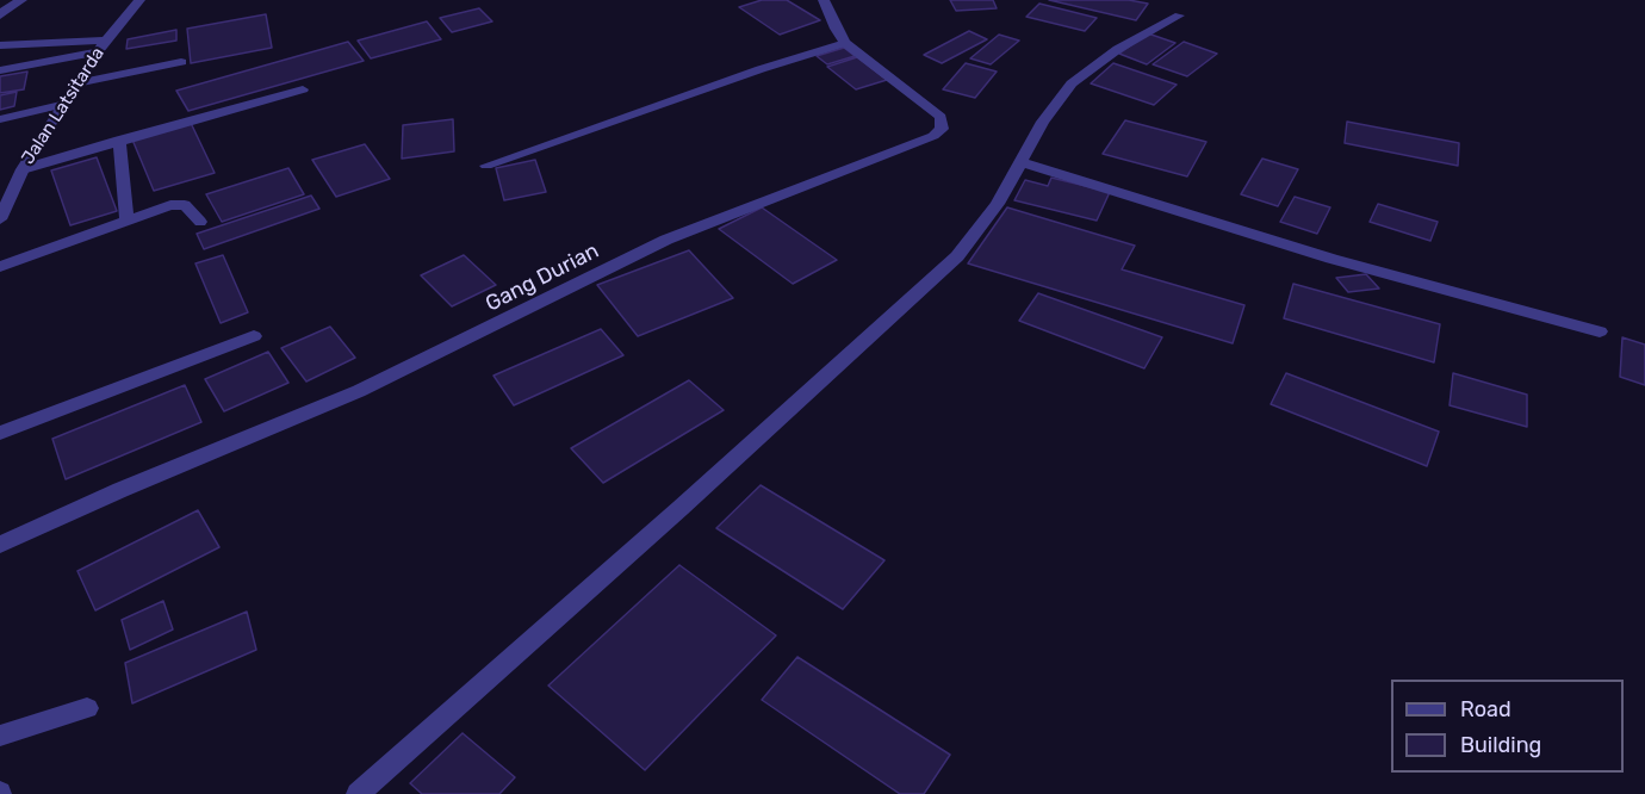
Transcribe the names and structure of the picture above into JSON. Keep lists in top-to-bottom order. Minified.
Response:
{"streets":{"street":["Jalan Latsitarda","Gang Durian"]},"legend":["Road","Building"]}
